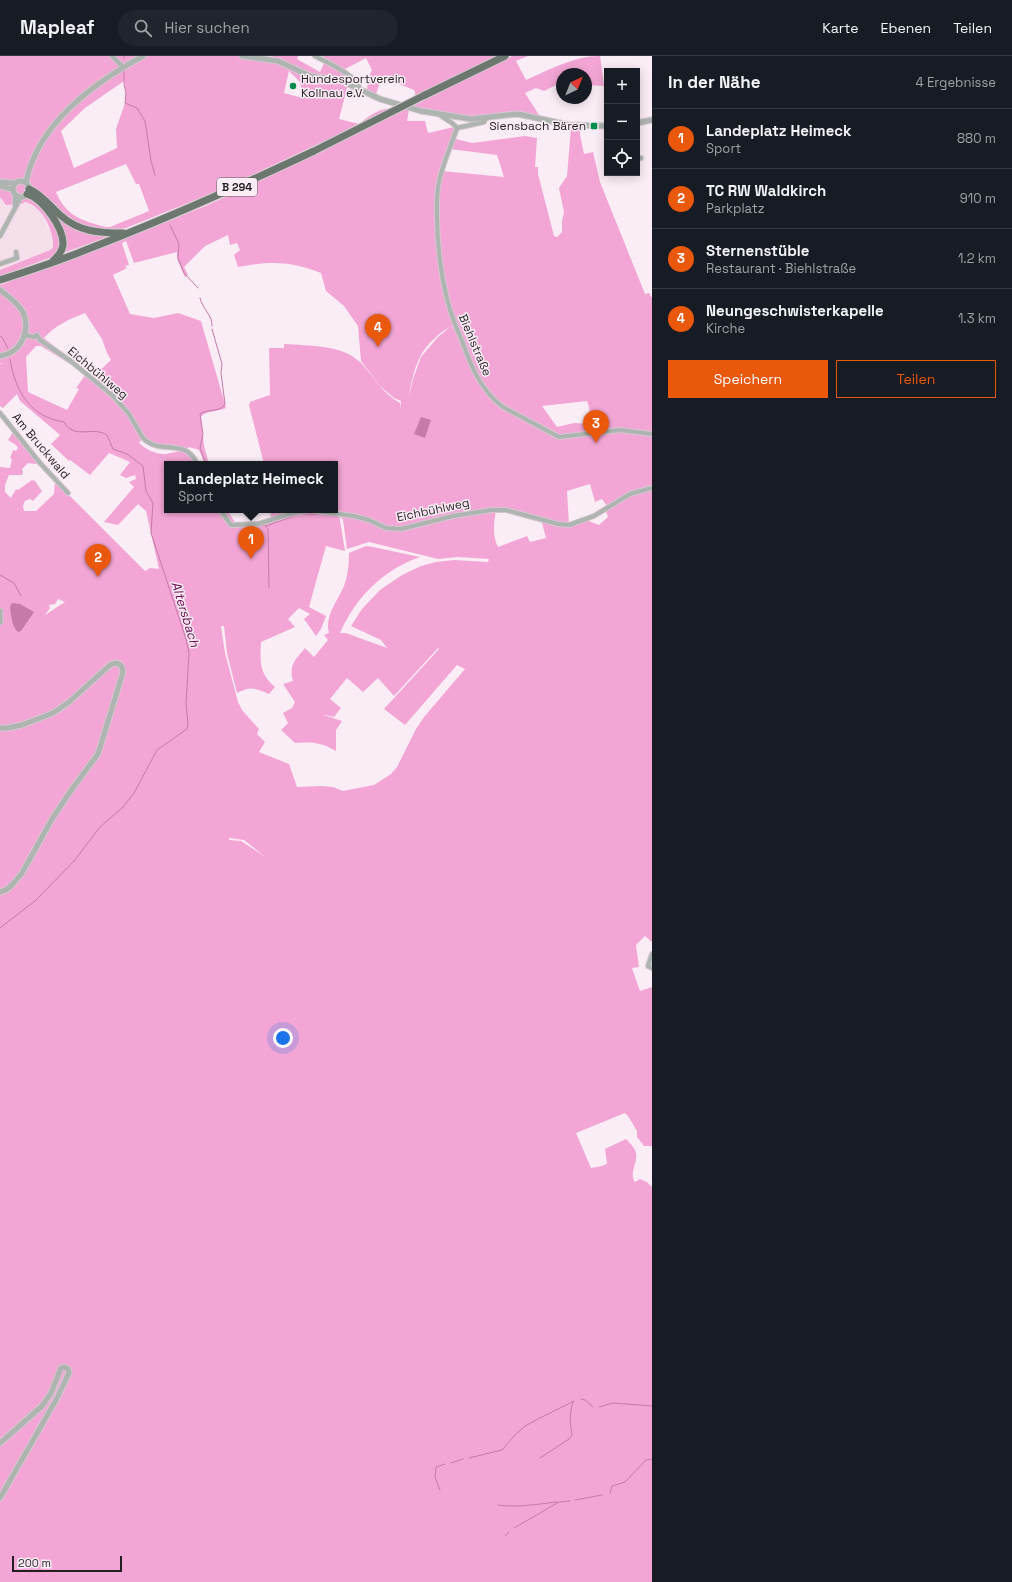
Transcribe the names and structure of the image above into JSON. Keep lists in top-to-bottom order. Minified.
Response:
{"streets":{"highway":["B 294"],"street":["Biehlstraße","Eichbühlweg","Am Bruckwald"]},"water":["Altersbach"],"places":{"other":["Hundesportverein Kollnau e.V."],"transit":["Siensbach Bären"]},"scale_bar":"200 m","north":"top right","page":{"header":"Mapleaf","search":"Hier suchen","nav":["Karte","Ebenen","Teilen"],"heading":["In der Nähe","4 Ergebnisse"],"map_buttons":["+","−"],"list":[{"mark":"1","name":"Landeplatz Heimeck","note":"Sport","value":"880 m"},{"mark":"2","name":"TC RW Waldkirch","note":"Parkplatz","value":"910 m"},{"mark":"3","name":"Sternenstüble","note":"Restaurant · Biehlstraße","value":"1.2 km"},{"mark":"4","name":"Neungeschwisterkapelle","note":"Kirche","value":"1.3 km"}],"pins":["4","3","1","2"],"buttons":["Speichern","Teilen"],"popup":["Landeplatz Heimeck","Sport"],"scale":"200 m"}}
